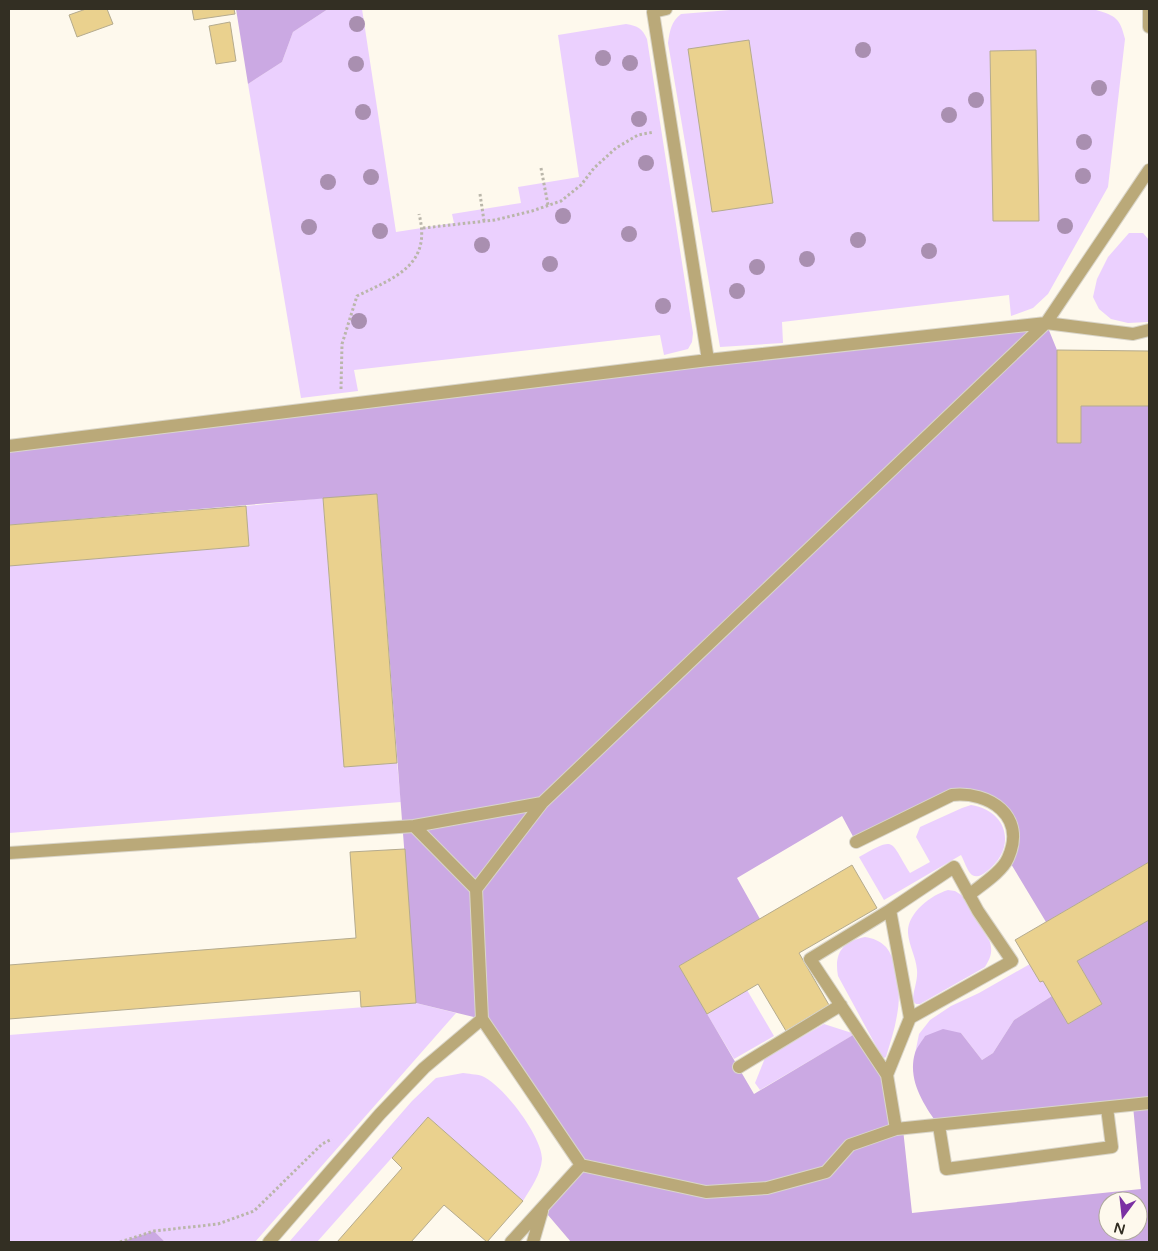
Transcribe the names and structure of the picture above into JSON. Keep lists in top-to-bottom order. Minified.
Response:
{"north":"bottom"}
